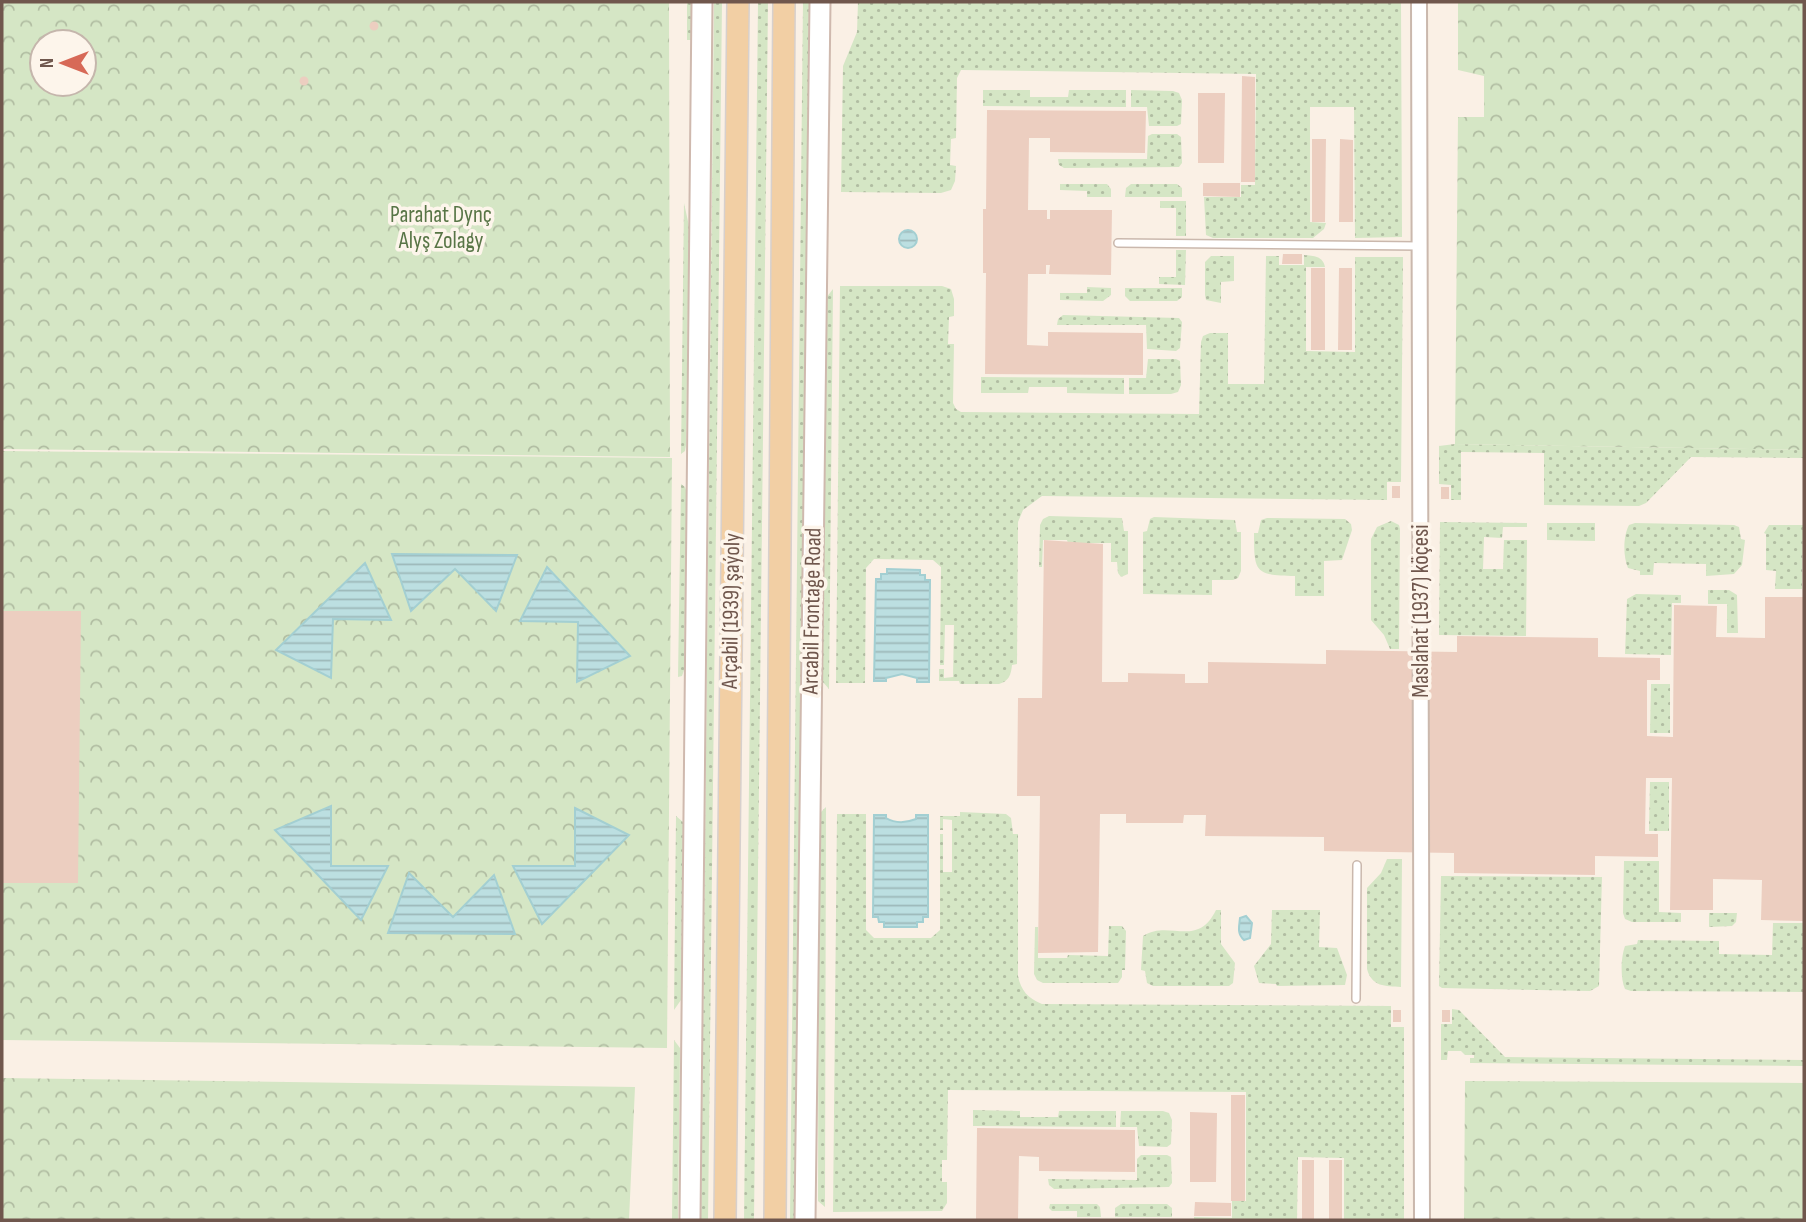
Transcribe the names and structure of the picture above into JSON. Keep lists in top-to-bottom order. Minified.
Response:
{"streets":{"main road":["Arçabil (1939) şaýoly"],"street":["Arcabil Frontage Road","Maslahat (1937) köçesi"]},"parks":["Parahat Dynç Alyş Zolagy"],"north":"left"}
